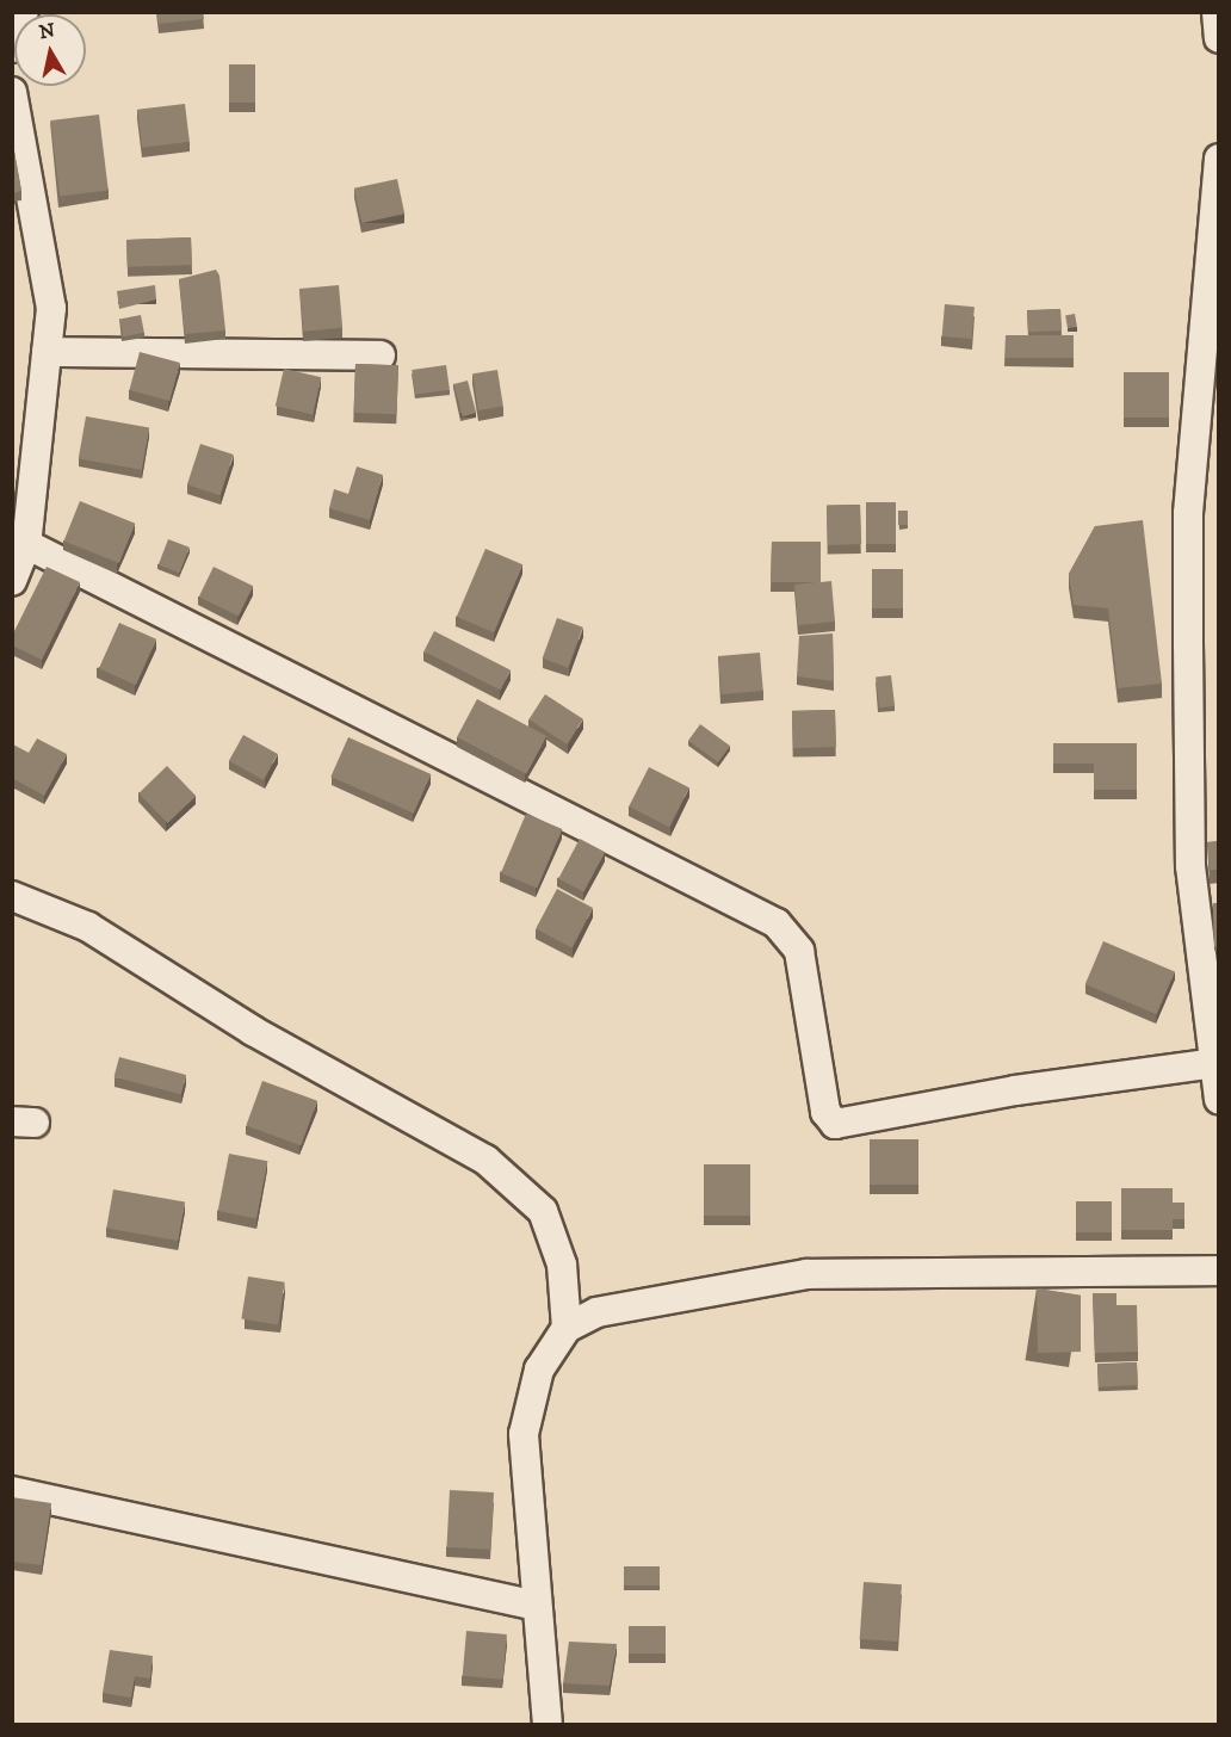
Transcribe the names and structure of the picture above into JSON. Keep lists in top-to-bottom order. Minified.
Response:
{"north":"top"}
